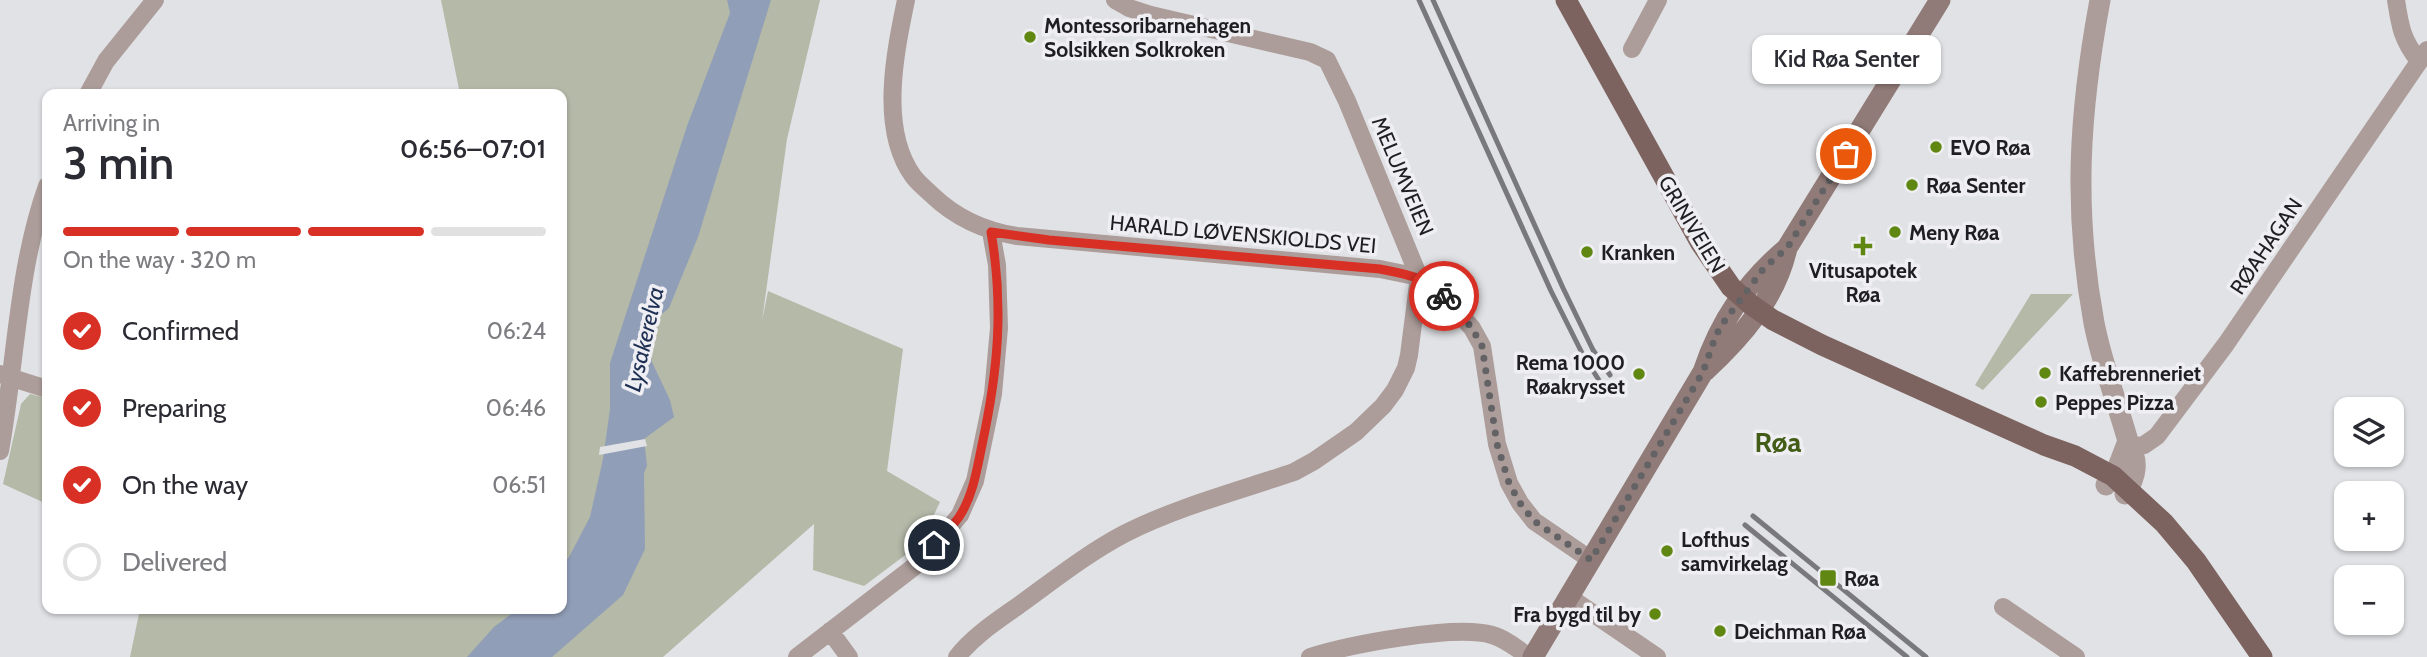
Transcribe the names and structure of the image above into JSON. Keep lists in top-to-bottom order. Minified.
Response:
{"streets":{"main road":["GRINIVEIEN"],"street":["MELUMVEIEN","HARALD LØVENSKIOLDS VEI","RØAHAGAN"]},"crossings":[["MELUMVEIEN","HARALD LØVENSKIOLDS VEI"]],"districts":["Røa"],"water":["Lysakerelva"],"places":{"other":["Montessoribarnehagen Solsikken Solkroken","EVO Røa","Kid Røa Senter","Røa Senter","Meny Røa","Kranken","Kaffebrenneriet","Rema 1000 Røakrysset","Peppes Pizza","Lofthus samvirkelag","Fra bygd til by","Deichman Røa"],"health":["Vitusapotek Røa"],"transit":["Røa"]},"page":{"bubble":"Kid Røa Senter","heading":["3 min","Arriving in","06:56–07:01"],"bar":"On the way · 320 m","list":[["Confirmed","06:24"],["Preparing","06:46"],["On the way","06:51"],"Delivered"],"map_buttons":["+","−"]}}
